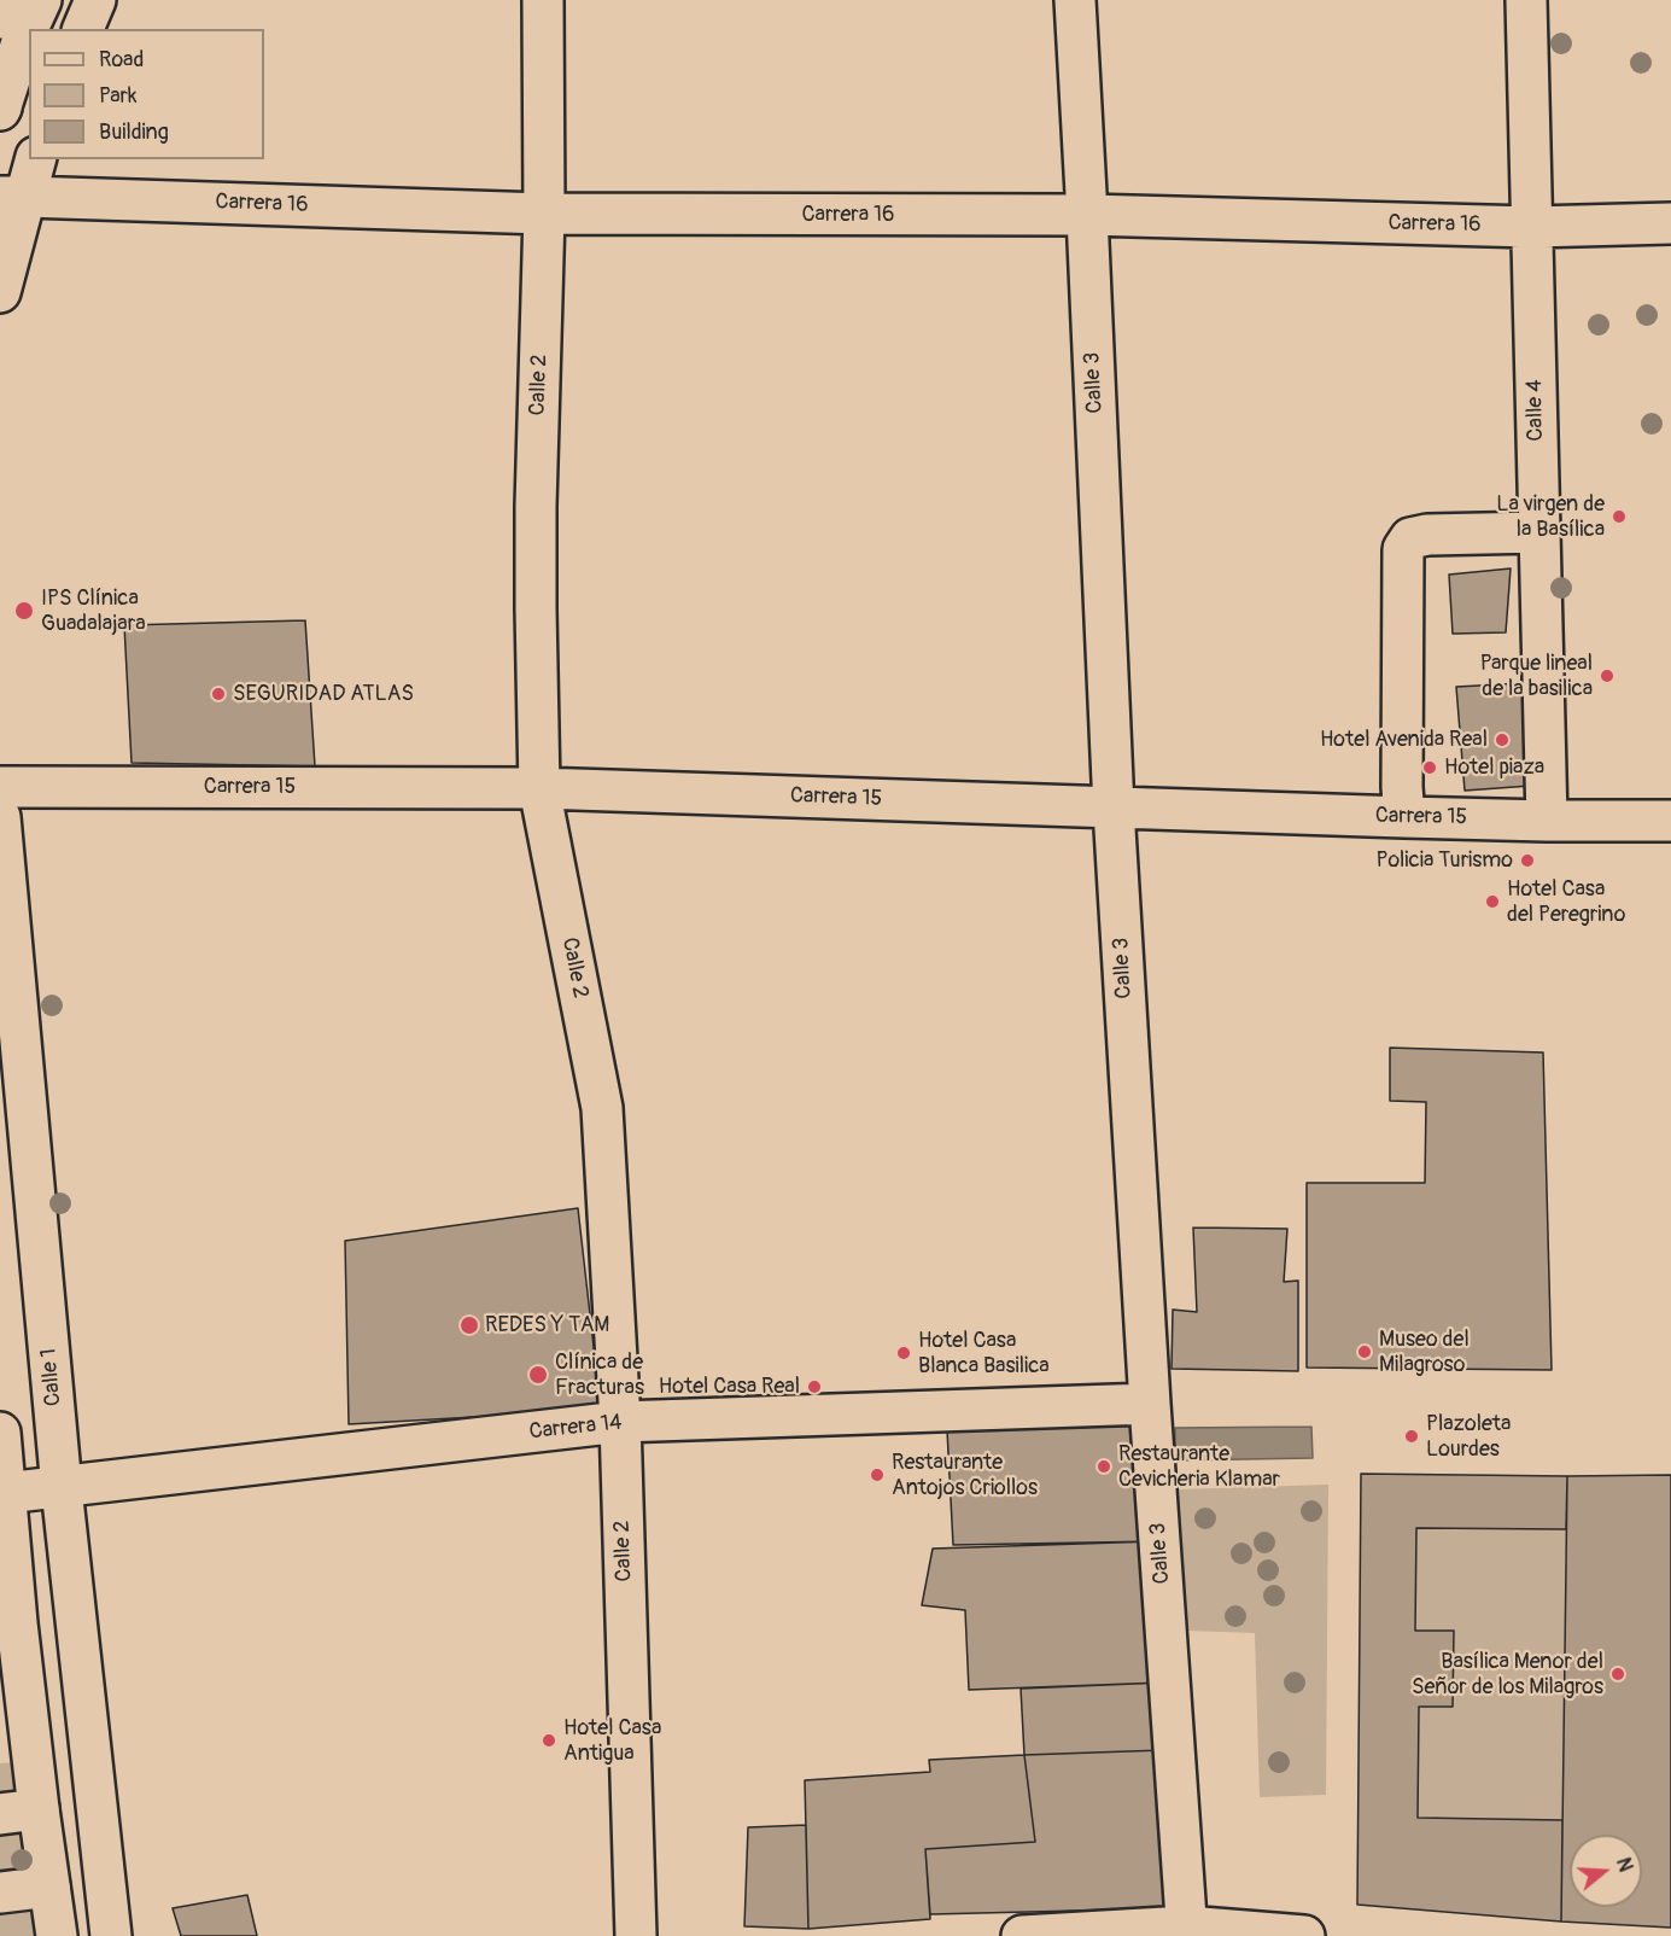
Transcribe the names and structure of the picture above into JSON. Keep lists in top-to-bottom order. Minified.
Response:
{"streets":{"street":["Carrera 16","Calle 3","Calle 2","Calle 4","Carrera 15","Calle 1","Carrera 14"]},"crossings":[["Carrera 16","Calle 3"],["Carrera 16","Calle 2"],["Carrera 16","Calle 4"],["Calle 3","Carrera 15"],["Calle 3","Carrera 14"],["Calle 2","Carrera 15"],["Calle 2","Carrera 14"],["Calle 4","Carrera 15"],["Calle 1","Carrera 14"]],"places":["La virgen de la Basílica","IPS Clínica Guadalajara","Parque lineal de la basilica","SEGURIDAD ATLAS","Hotel Avenida Real","Hotel piaza","Policia Turismo","Hotel Casa del Peregrino","REDES Y TAM","Museo del Milagroso","Hotel Casa Blanca Basilica","Clínica de Fracturas","Hotel Casa Real","Plazoleta Lourdes","Restaurante Cevicheria Klamar","Restaurante Antojos Criollos","Basílica Menor del Señor de los Milagros","Hotel Casa Antigua"],"legend":["Road","Park","Building"],"north":"right"}
